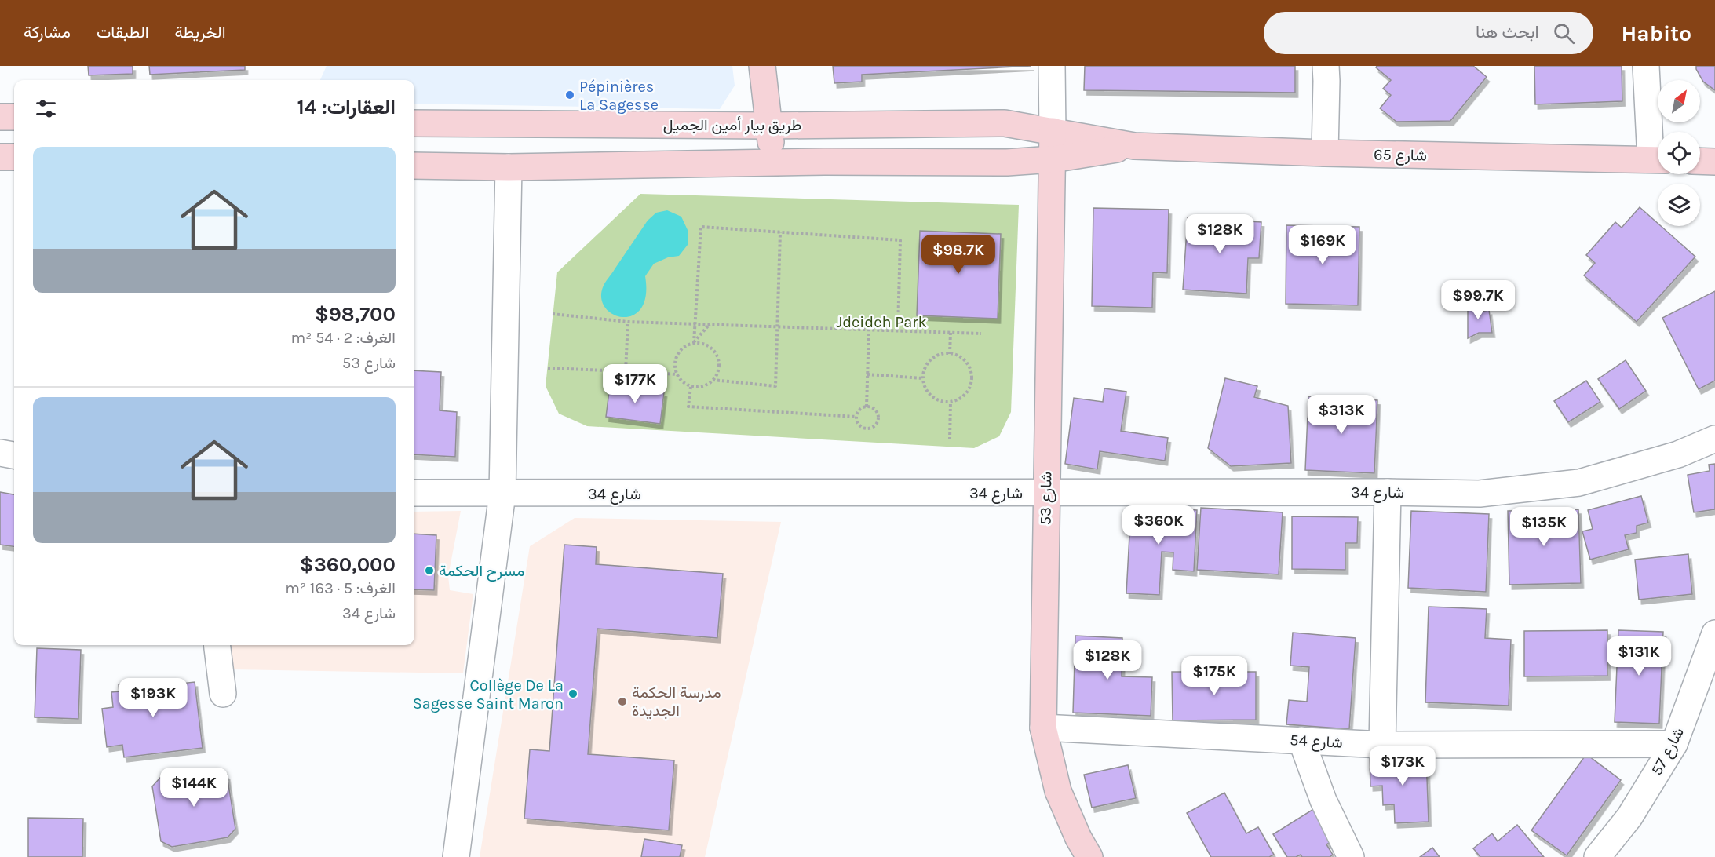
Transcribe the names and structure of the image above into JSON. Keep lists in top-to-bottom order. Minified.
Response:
{"streets":{"main road":["طريق بيار أمين الجميل","شارع 65","شارع 53"],"street":["شارع 34","شارع 54","شارع 57"]},"crossings":[["طريق بيار أمين الجميل","شارع 65"],["طريق بيار أمين الجميل","شارع 53"],["شارع 65","شارع 53"],["شارع 34","شارع 53"],["شارع 53","شارع 54"],["شارع 54","شارع 57"]],"parks":["Jdeideh Park"],"places":["Pépinières La Sagesse","مسرح الحكمة","Collège De La Sagesse Saint Maron","مدرسة الحكمة الجديدة"],"north":"top right","page":{"header":"Habito","search":"ابحث هنا","nav":["الخريطة","الطبقات","مشاركة"],"heading":"العقارات: 14","list":[{"name":"$98,700","note":"الغرف: 2 · 54 m² · شارع 53"},{"name":"$360,000","note":"الغرف: 5 · 163 m² · شارع 34"}],"price":["$128K","$169K","$98.7K","$99.7K","$177K","$313K","$360K","$135K","$131K","$128K","$175K","$193K","$173K","$144K"]}}
